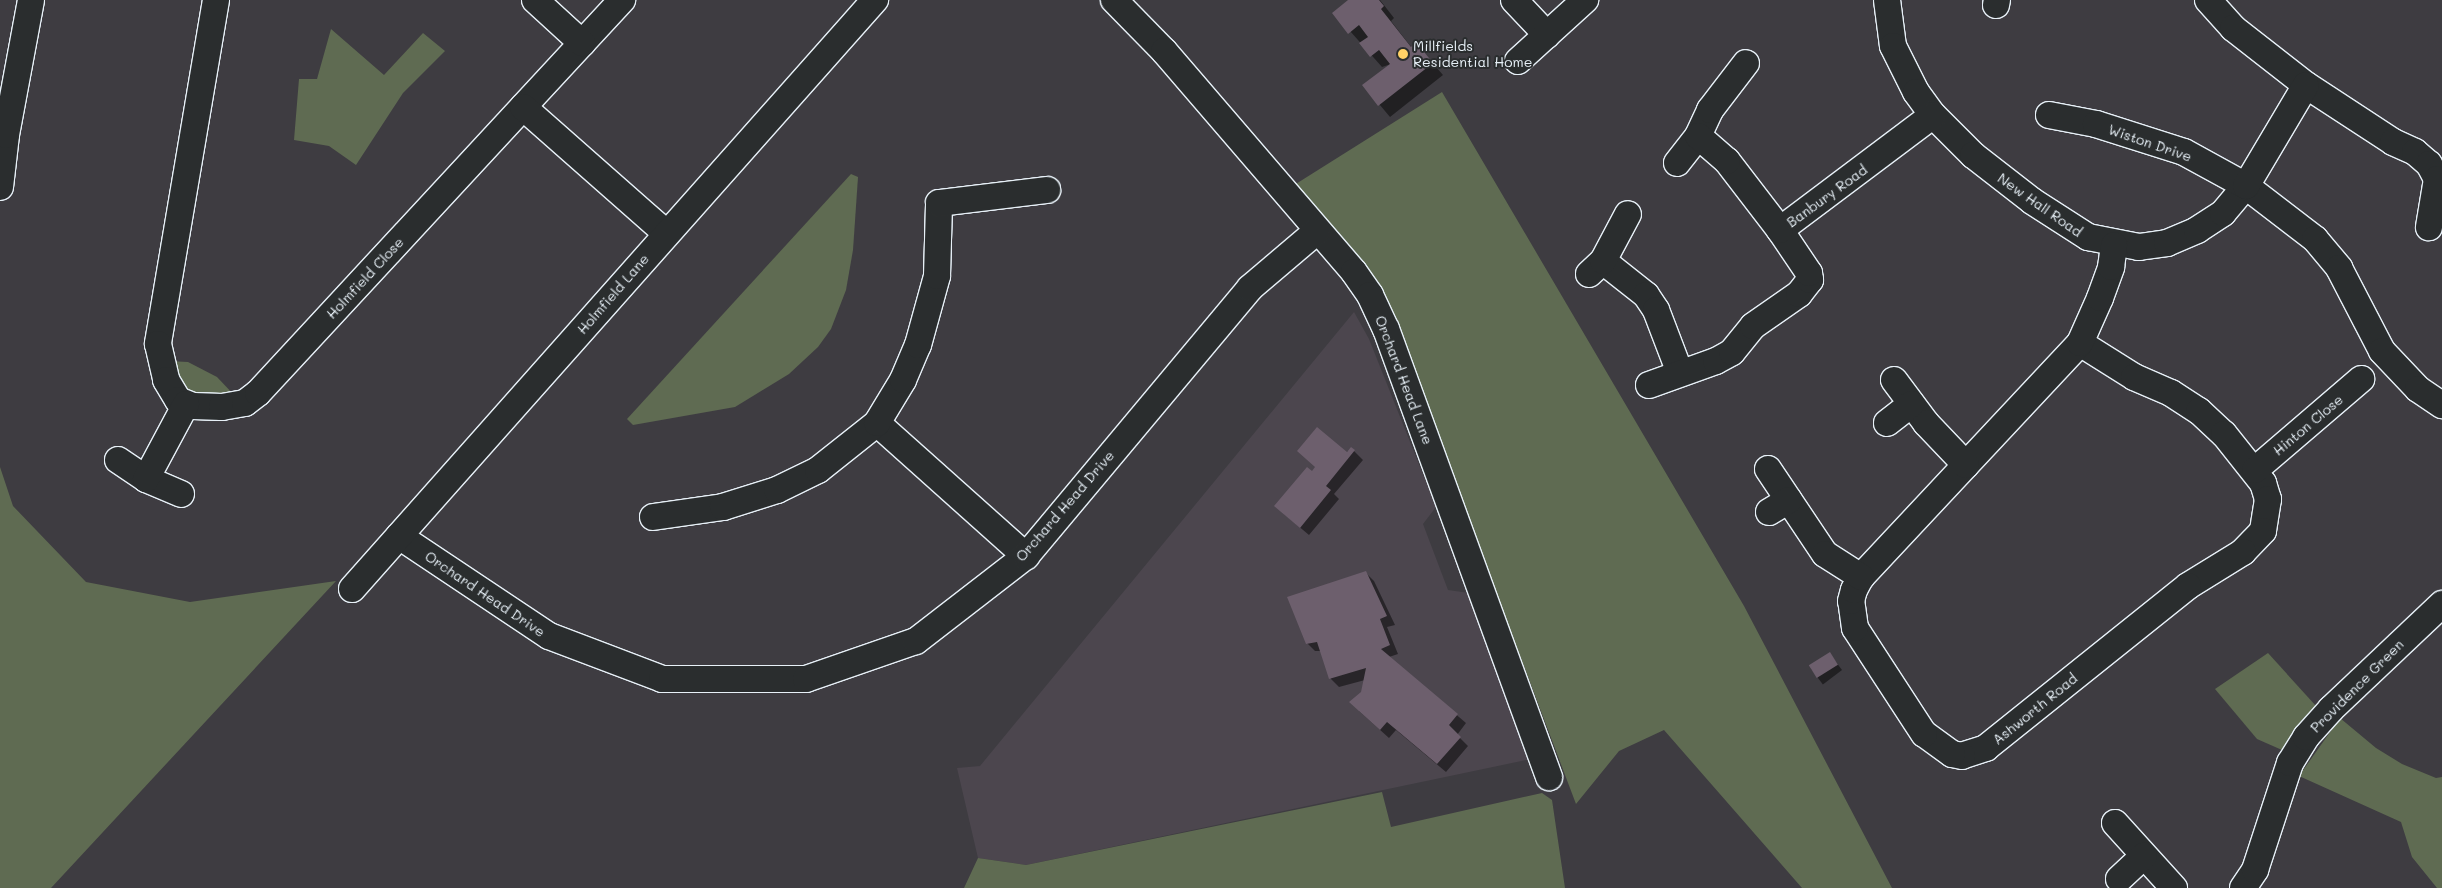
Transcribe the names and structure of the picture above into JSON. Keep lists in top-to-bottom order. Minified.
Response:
{"streets":{"street":["Wiston Drive","Banbury Road","New Hall Road","Holmfield Close","Holmfield Lane","Orchard Head Lane","Hinton Close","Orchard Head Drive","Providence Green","Ashworth Road"]},"crossings":[["Wiston Drive","New Hall Road"],["Banbury Road","New Hall Road"],["New Hall Road","Ashworth Road"],["Holmfield Lane","Orchard Head Drive"],["Orchard Head Lane","Orchard Head Drive"],["Hinton Close","Ashworth Road"]],"places":["Millfields Residential Home"]}
